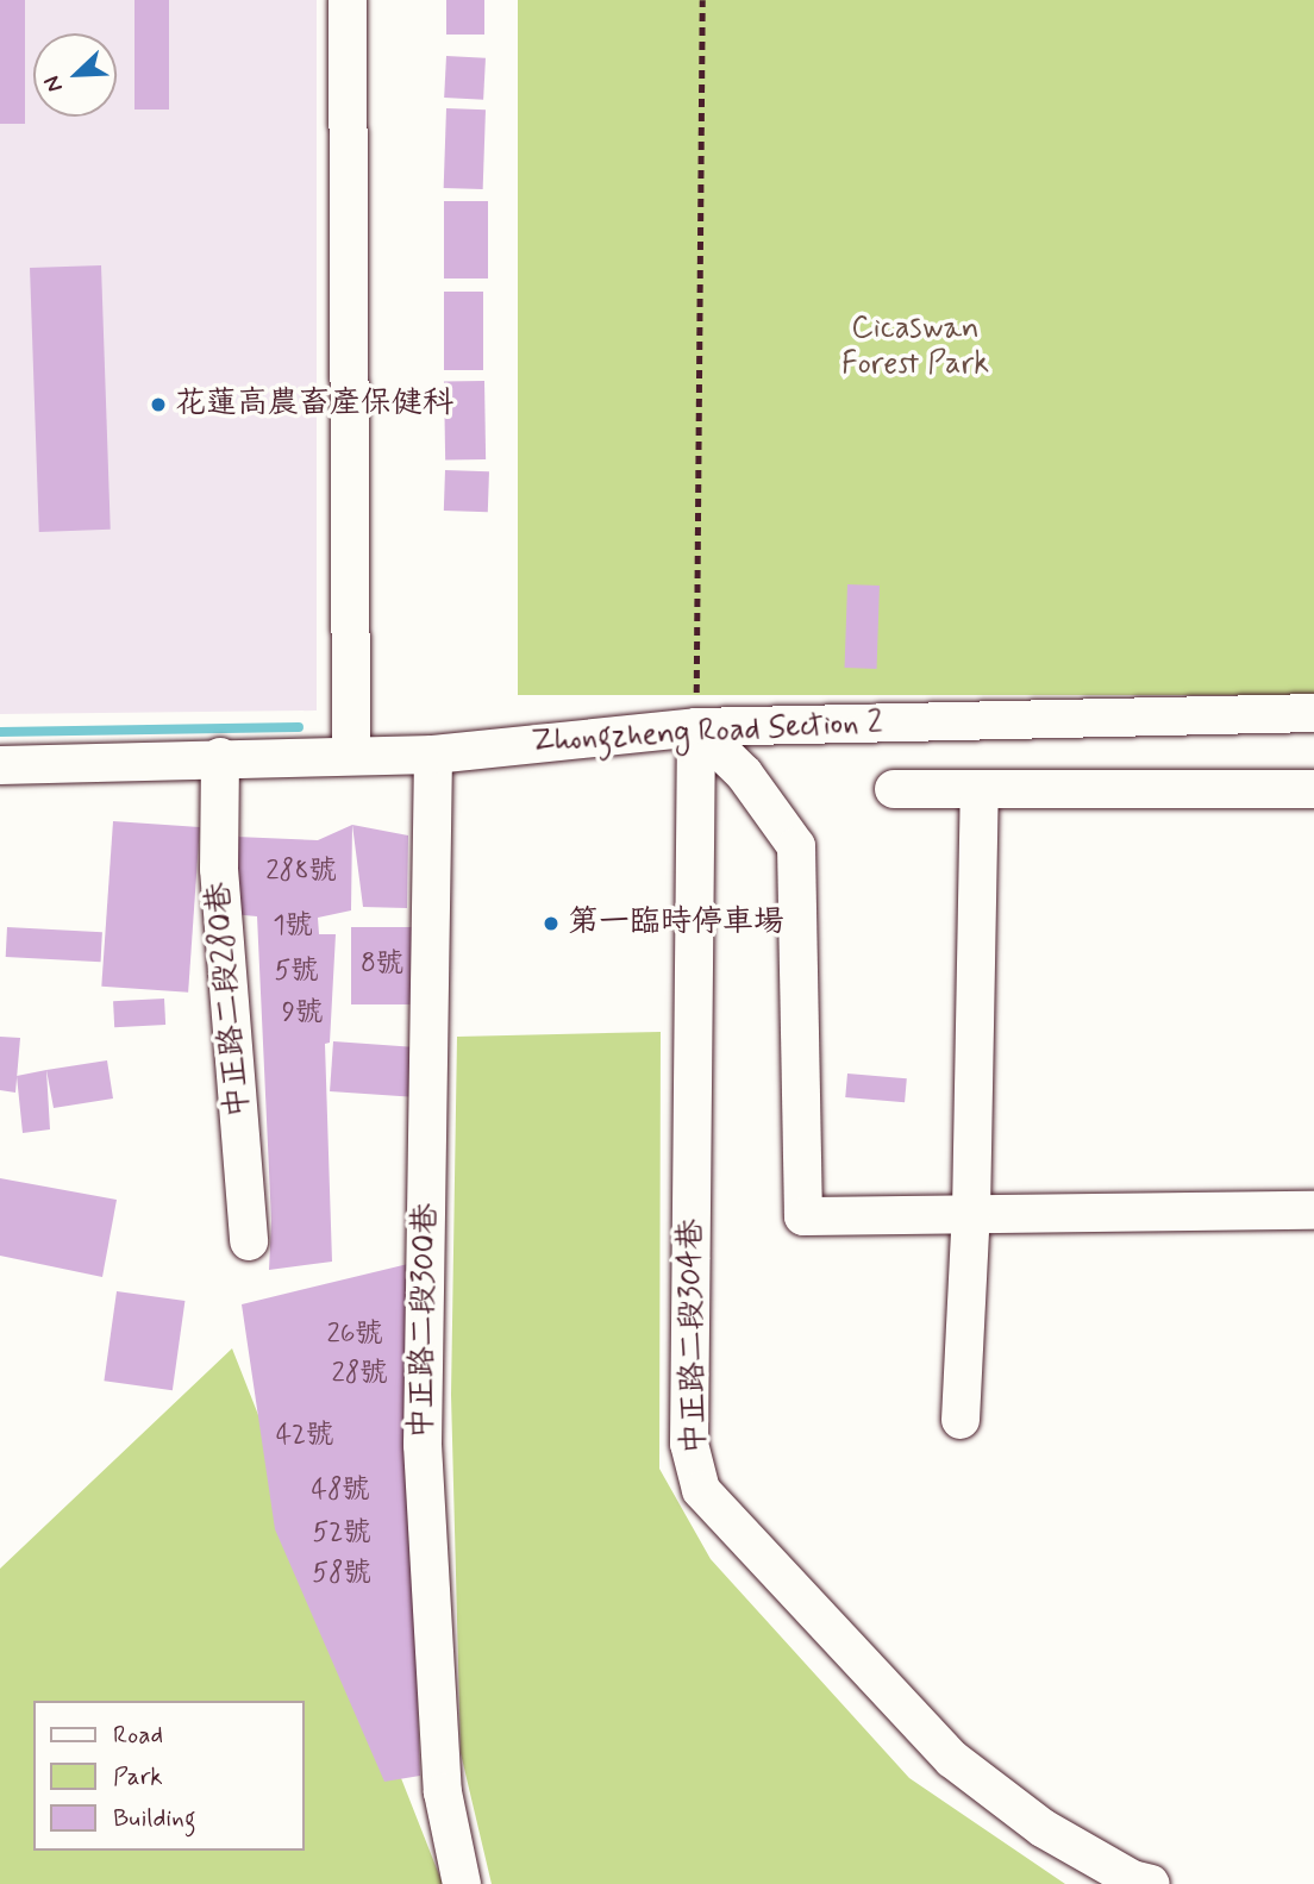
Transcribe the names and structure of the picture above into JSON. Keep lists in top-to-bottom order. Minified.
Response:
{"streets":{"street":["Zhongzheng Road Section 2","中正路二段280巷","中正路二段300巷","中正路二段304巷"]},"crossings":[["Zhongzheng Road Section 2","中正路二段280巷"],["Zhongzheng Road Section 2","中正路二段300巷"],["Zhongzheng Road Section 2","中正路二段304巷"]],"parks":["Cicaswan Forest Park"],"places":["花蓮高農畜產保健科","第一臨時停車場"],"house_numbers":["288號","1號","8號","5號","9號","26號","28號","42號","48號","52號","58號"],"legend":["Road","Park","Building"],"north":"bottom left"}
